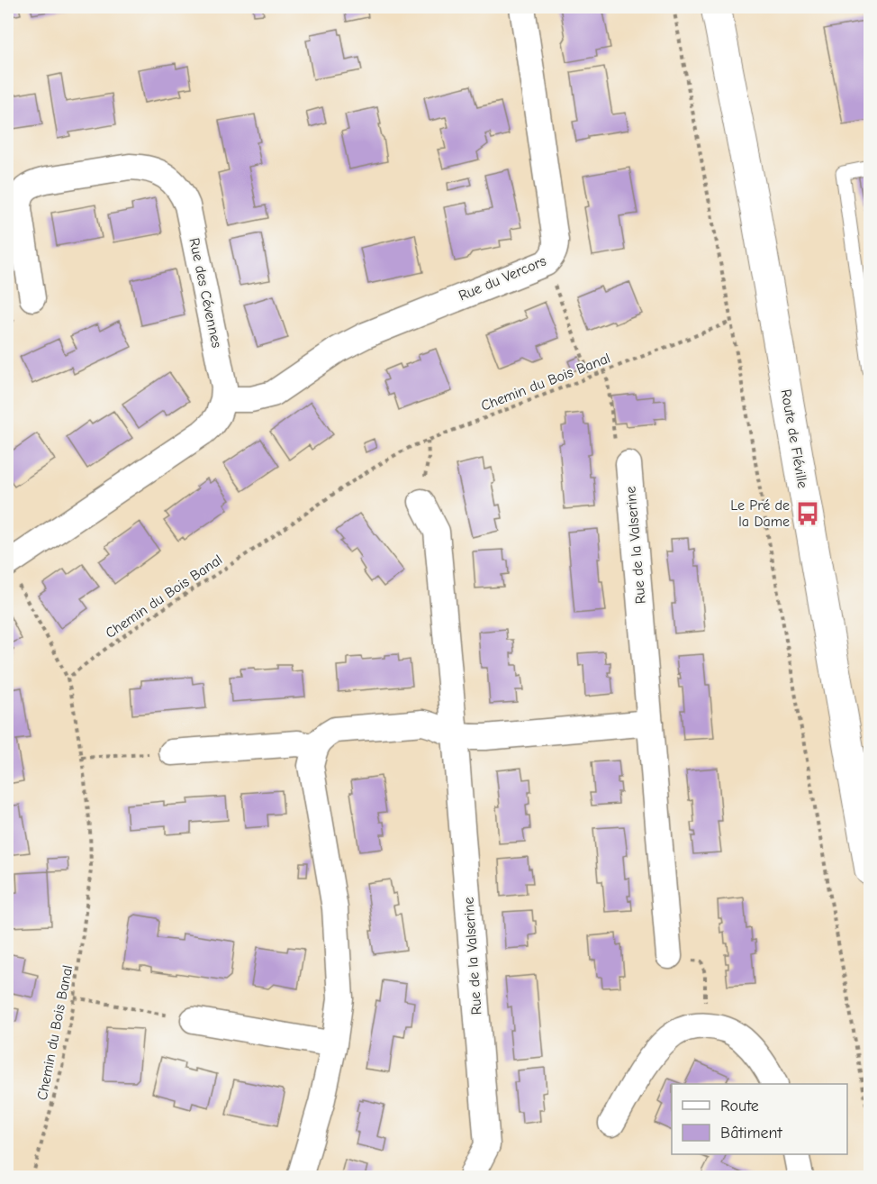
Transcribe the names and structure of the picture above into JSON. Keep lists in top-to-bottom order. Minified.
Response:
{"streets":{"street":["Rue du Vercors","Rue des Cévennes","Route de Fléville","Rue de la Valserine"],"path":["Chemin du Bois Banal"]},"crossings":[["Rue du Vercors","Rue des Cévennes"]],"places":{"bus stop":["Le Pré de la Dame"]},"legend":["Route","Bâtiment"]}
